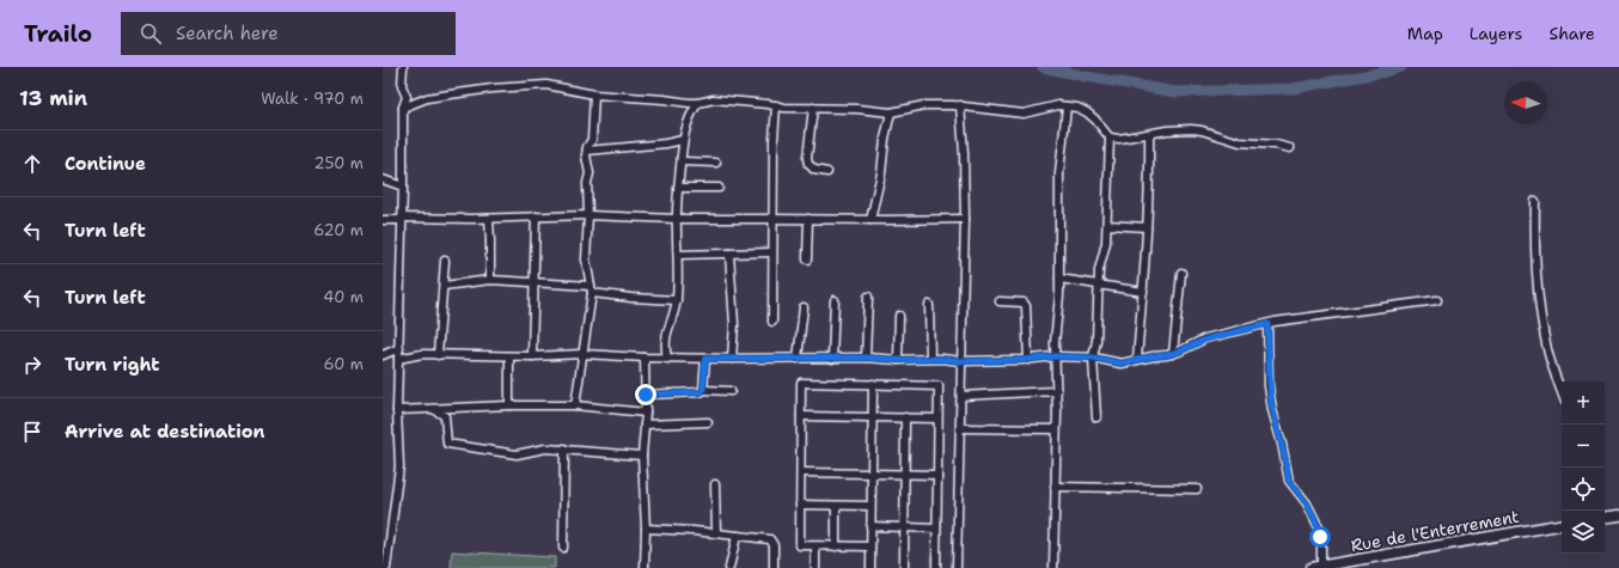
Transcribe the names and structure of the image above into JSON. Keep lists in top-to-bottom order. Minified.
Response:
{"streets":{"street":["Rue de l'Enterrement"]},"north":"left","page":{"header":"Trailo","search":"Search here","nav":["Map","Layers","Share"],"heading":["13 min","Walk · 970 m"],"list":[["Continue","250 m"],["Turn left","620 m"],["Turn left","40 m"],["Turn right","60 m"],"Arrive at destination"],"map_buttons":["+","−"]}}
